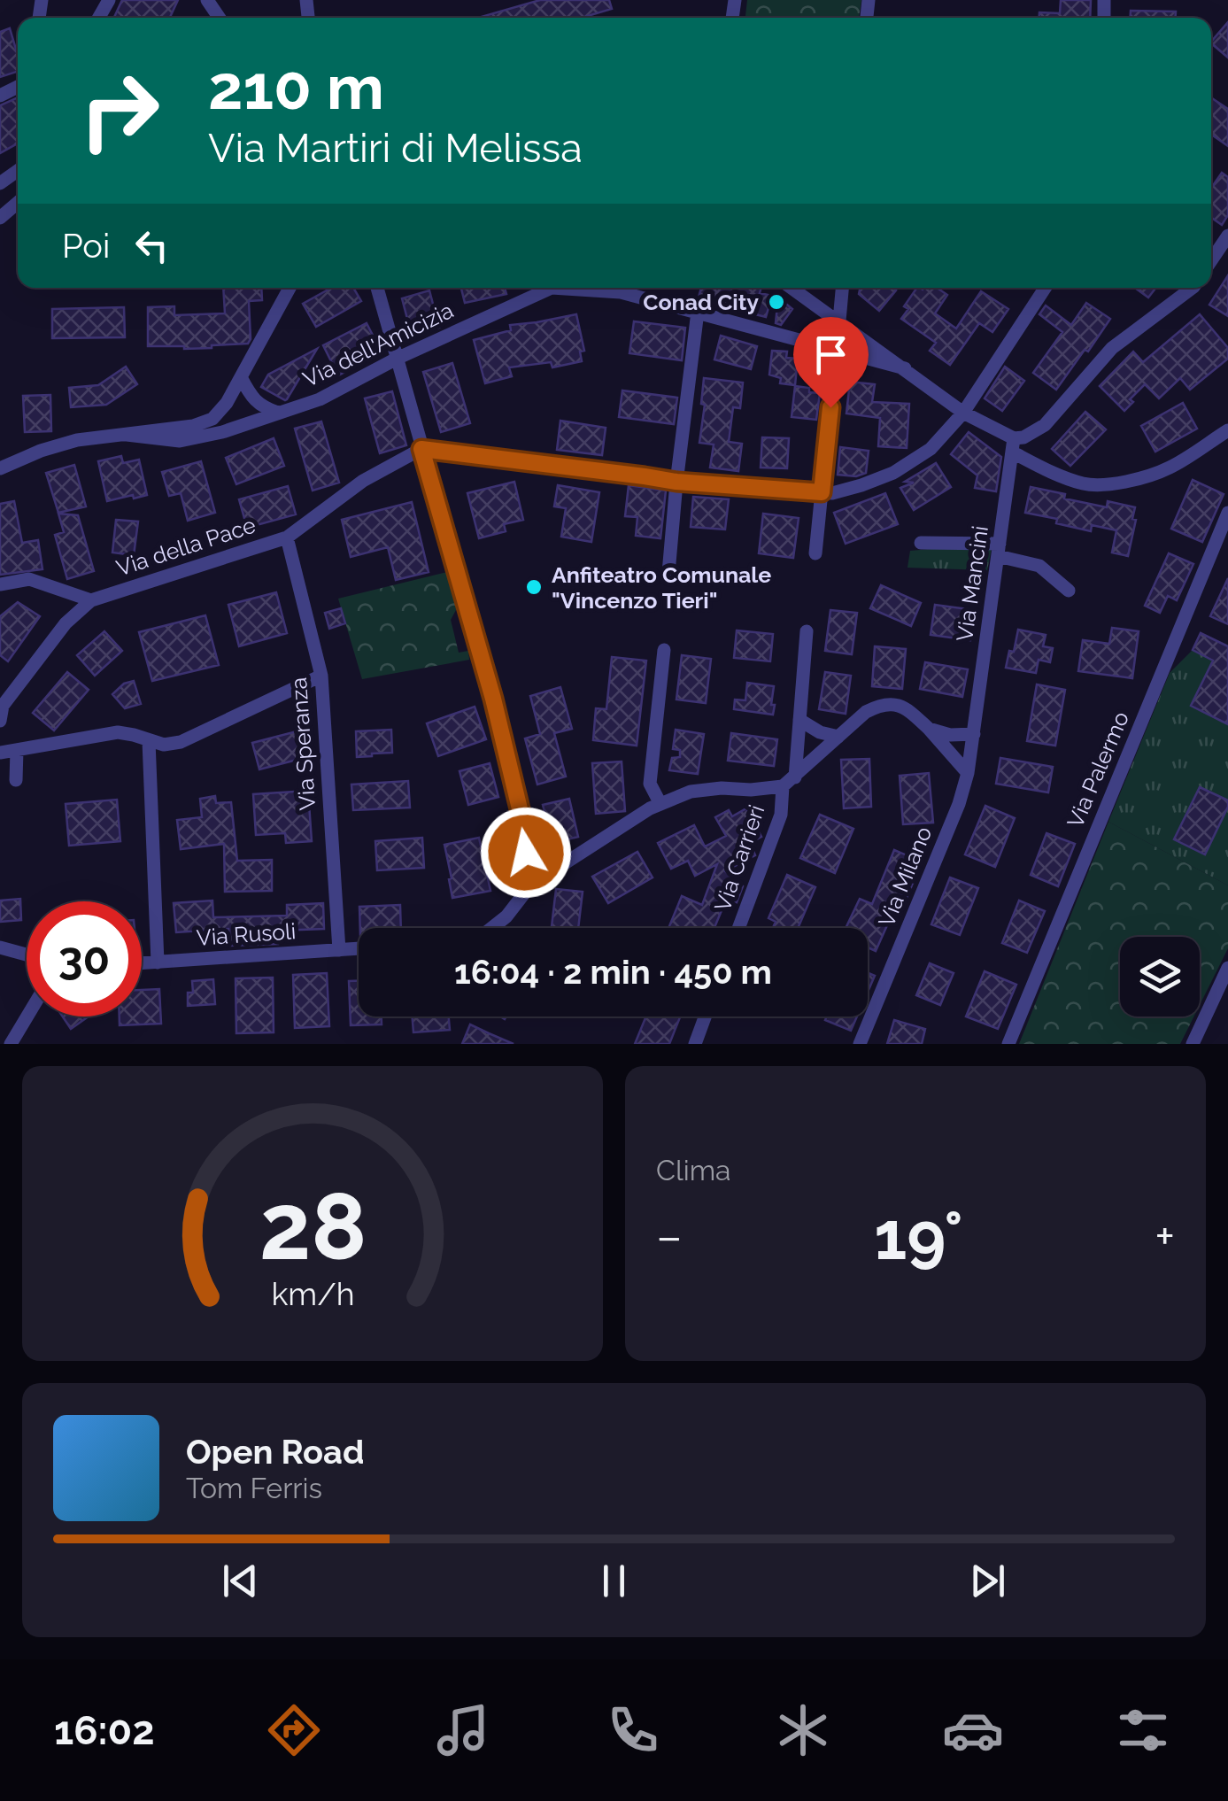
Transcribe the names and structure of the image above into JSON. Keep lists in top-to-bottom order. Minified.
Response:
{"streets":{"street":["Via dell'Amicizia","Via della Pace","Via Mancini","Via Speranza","Via Palermo","Via Carrieri","Via Milano","Via Rusoli"]},"crossings":[["Via della Pace","Via Speranza"],["Via Mancini","Via Milano"],["Via Speranza","Via Rusoli"]],"places":["Conad City","Anfiteatro Comunale \"Vincenzo Tieri\""],"page":{"turn":["210 m","Via Martiri di Melissa"],"then":"Poi","limit":"30","trip":"16:04 · 2 min · 450 m","tile":"Clima","heat":["−","19°","+"],"song":["Open Road","Tom Ferris"],"tabs":"16:02","gauge":["28","km/h"]}}
